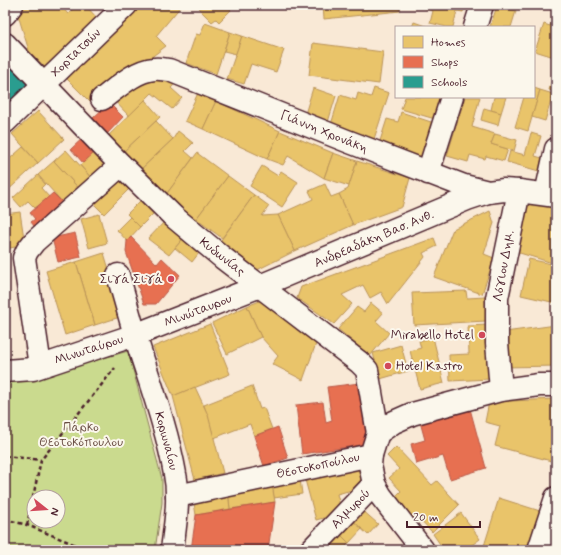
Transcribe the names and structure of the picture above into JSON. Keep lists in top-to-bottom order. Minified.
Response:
{"streets":{"street":["Χορτατσών","Γιάννη Χρονάκη","Ανδρεαδάκη Βασ. Ανθ.","Κυδωνίας","Λόγιου Δημ.","Μινώταυρου","Μινωταύρου","Κορωναίου","Θεοτοκοπούλου","Αλμυρού"]},"crossings":[["Χορτατσών","Κυδωνίας"],["Γιάννη Χρονάκη","Ανδρεαδάκη Βασ. Ανθ."],["Γιάννη Χρονάκη","Λόγιου Δημ."],["Ανδρεαδάκη Βασ. Ανθ.","Κυδωνίας"],["Ανδρεαδάκη Βασ. Ανθ.","Μινώταυρου"],["Κυδωνίας","Μινώταυρου"],["Κυδωνίας","Θεοτοκοπούλου"],["Μινώταυρου","Μινωταύρου"],["Μινώταυρου","Κορωναίου"],["Μινωταύρου","Κορωναίου"],["Κορωναίου","Θεοτοκοπούλου"]],"parks":["Πάρκο Θεοτοκόπουλου"],"places":["Σιγά Σιγά","Mirabello Hotel","Hotel Kastro"],"legend":["Homes","Shops","Schools"],"scale_bar":"20 m","north":"right"}
